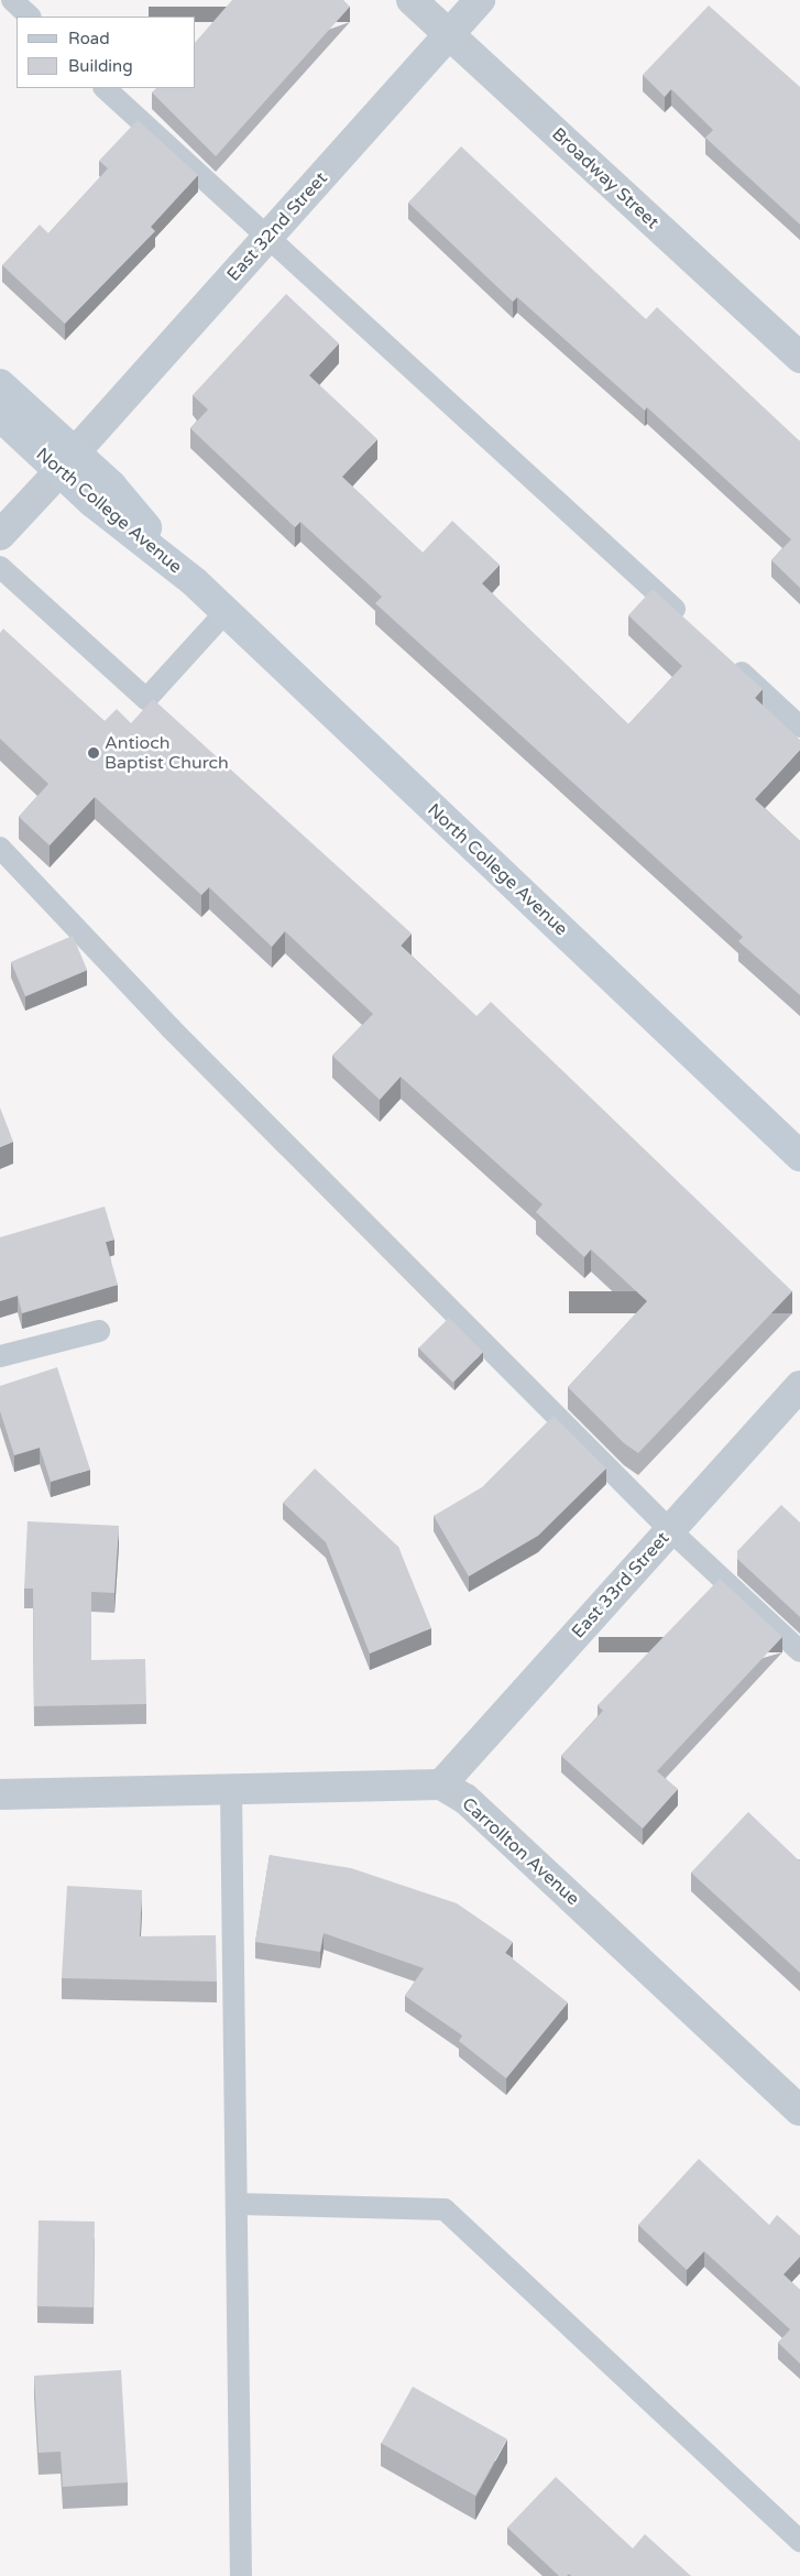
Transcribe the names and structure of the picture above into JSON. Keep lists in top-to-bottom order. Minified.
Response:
{"streets":{"main road":["North College Avenue"],"street":["Broadway Street","East 32nd Street","East 33rd Street","Carrollton Avenue"]},"crossings":[["Broadway Street","East 32nd Street"],["East 32nd Street","North College Avenue"],["East 33rd Street","Carrollton Avenue"]],"places":["Antioch Baptist Church"],"legend":["Road","Building"]}
